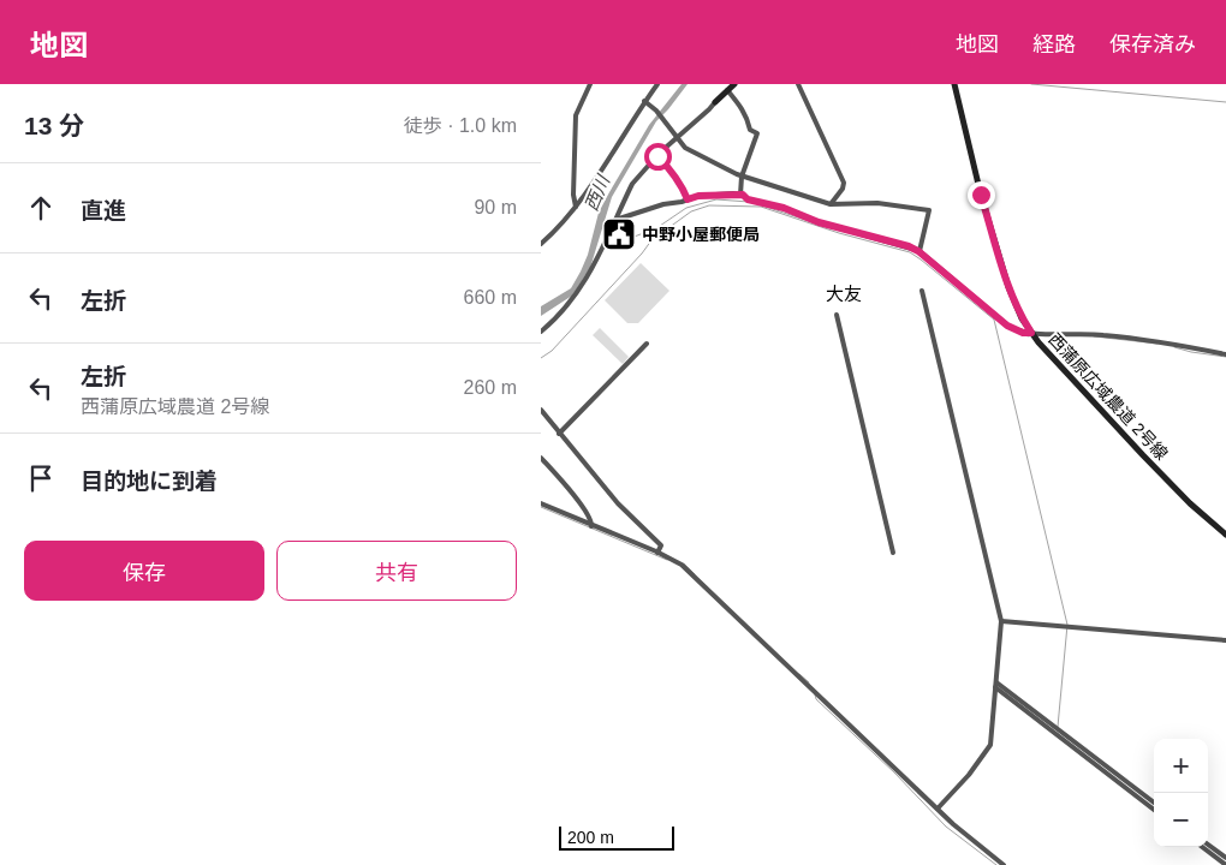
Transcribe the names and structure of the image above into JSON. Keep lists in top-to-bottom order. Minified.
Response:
{"streets":{"street":["西蒲原広域農道 2号線"]},"districts":["大友"],"water":["西川"],"places":{"public building":["中野小屋郵便局"]},"scale_bar":"200 m","page":{"header":"地図","nav":["地図","経路","保存済み"],"heading":["13 分","徒歩 · 1.0 km"],"list":[["直進","90 m"],["左折","660 m"],["左折","西蒲原広域農道 2号線","260 m"],"目的地に到着"],"buttons":["保存","共有"],"map_buttons":["+","−"],"scale":"200 m"}}
